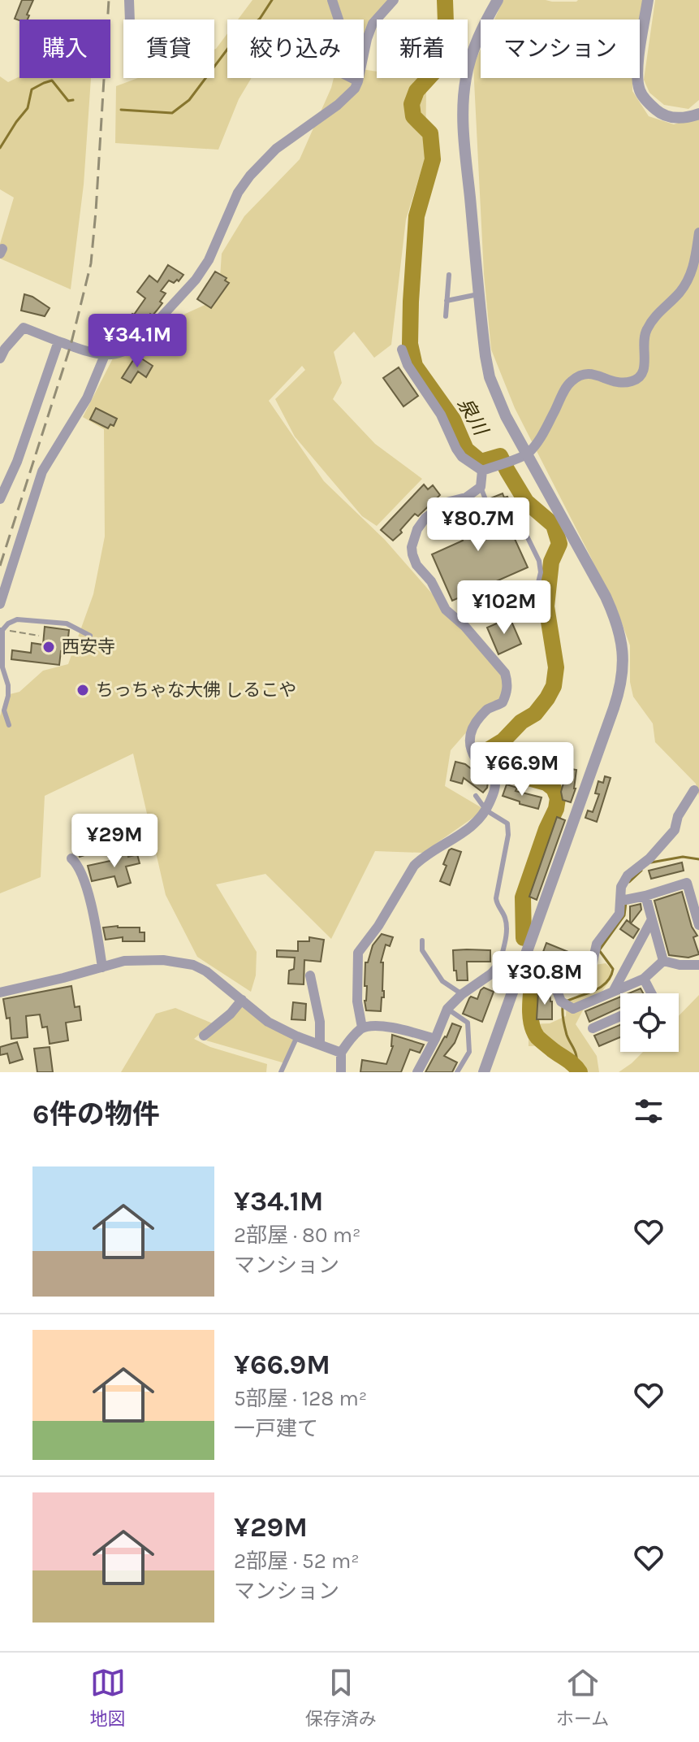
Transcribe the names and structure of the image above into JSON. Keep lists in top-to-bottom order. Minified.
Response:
{"water":["泉川"],"places":["西安寺","ちっちゃな大佛 しるこや"],"page":{"chip":["購入","賃貸","絞り込み","新着","マンション"],"price":["¥34.1M","¥80.7M","¥102M","¥66.9M","¥29M","¥30.8M"],"heading":"6件の物件","list":[{"name":"¥34.1M","note":"2部屋 · 80 m² · マンション"},{"name":"¥66.9M","note":"5部屋 · 128 m² · 一戸建て"},{"name":"¥29M","note":"2部屋 · 52 m² · マンション"}],"tabs":["地図","保存済み","ホーム"]}}
